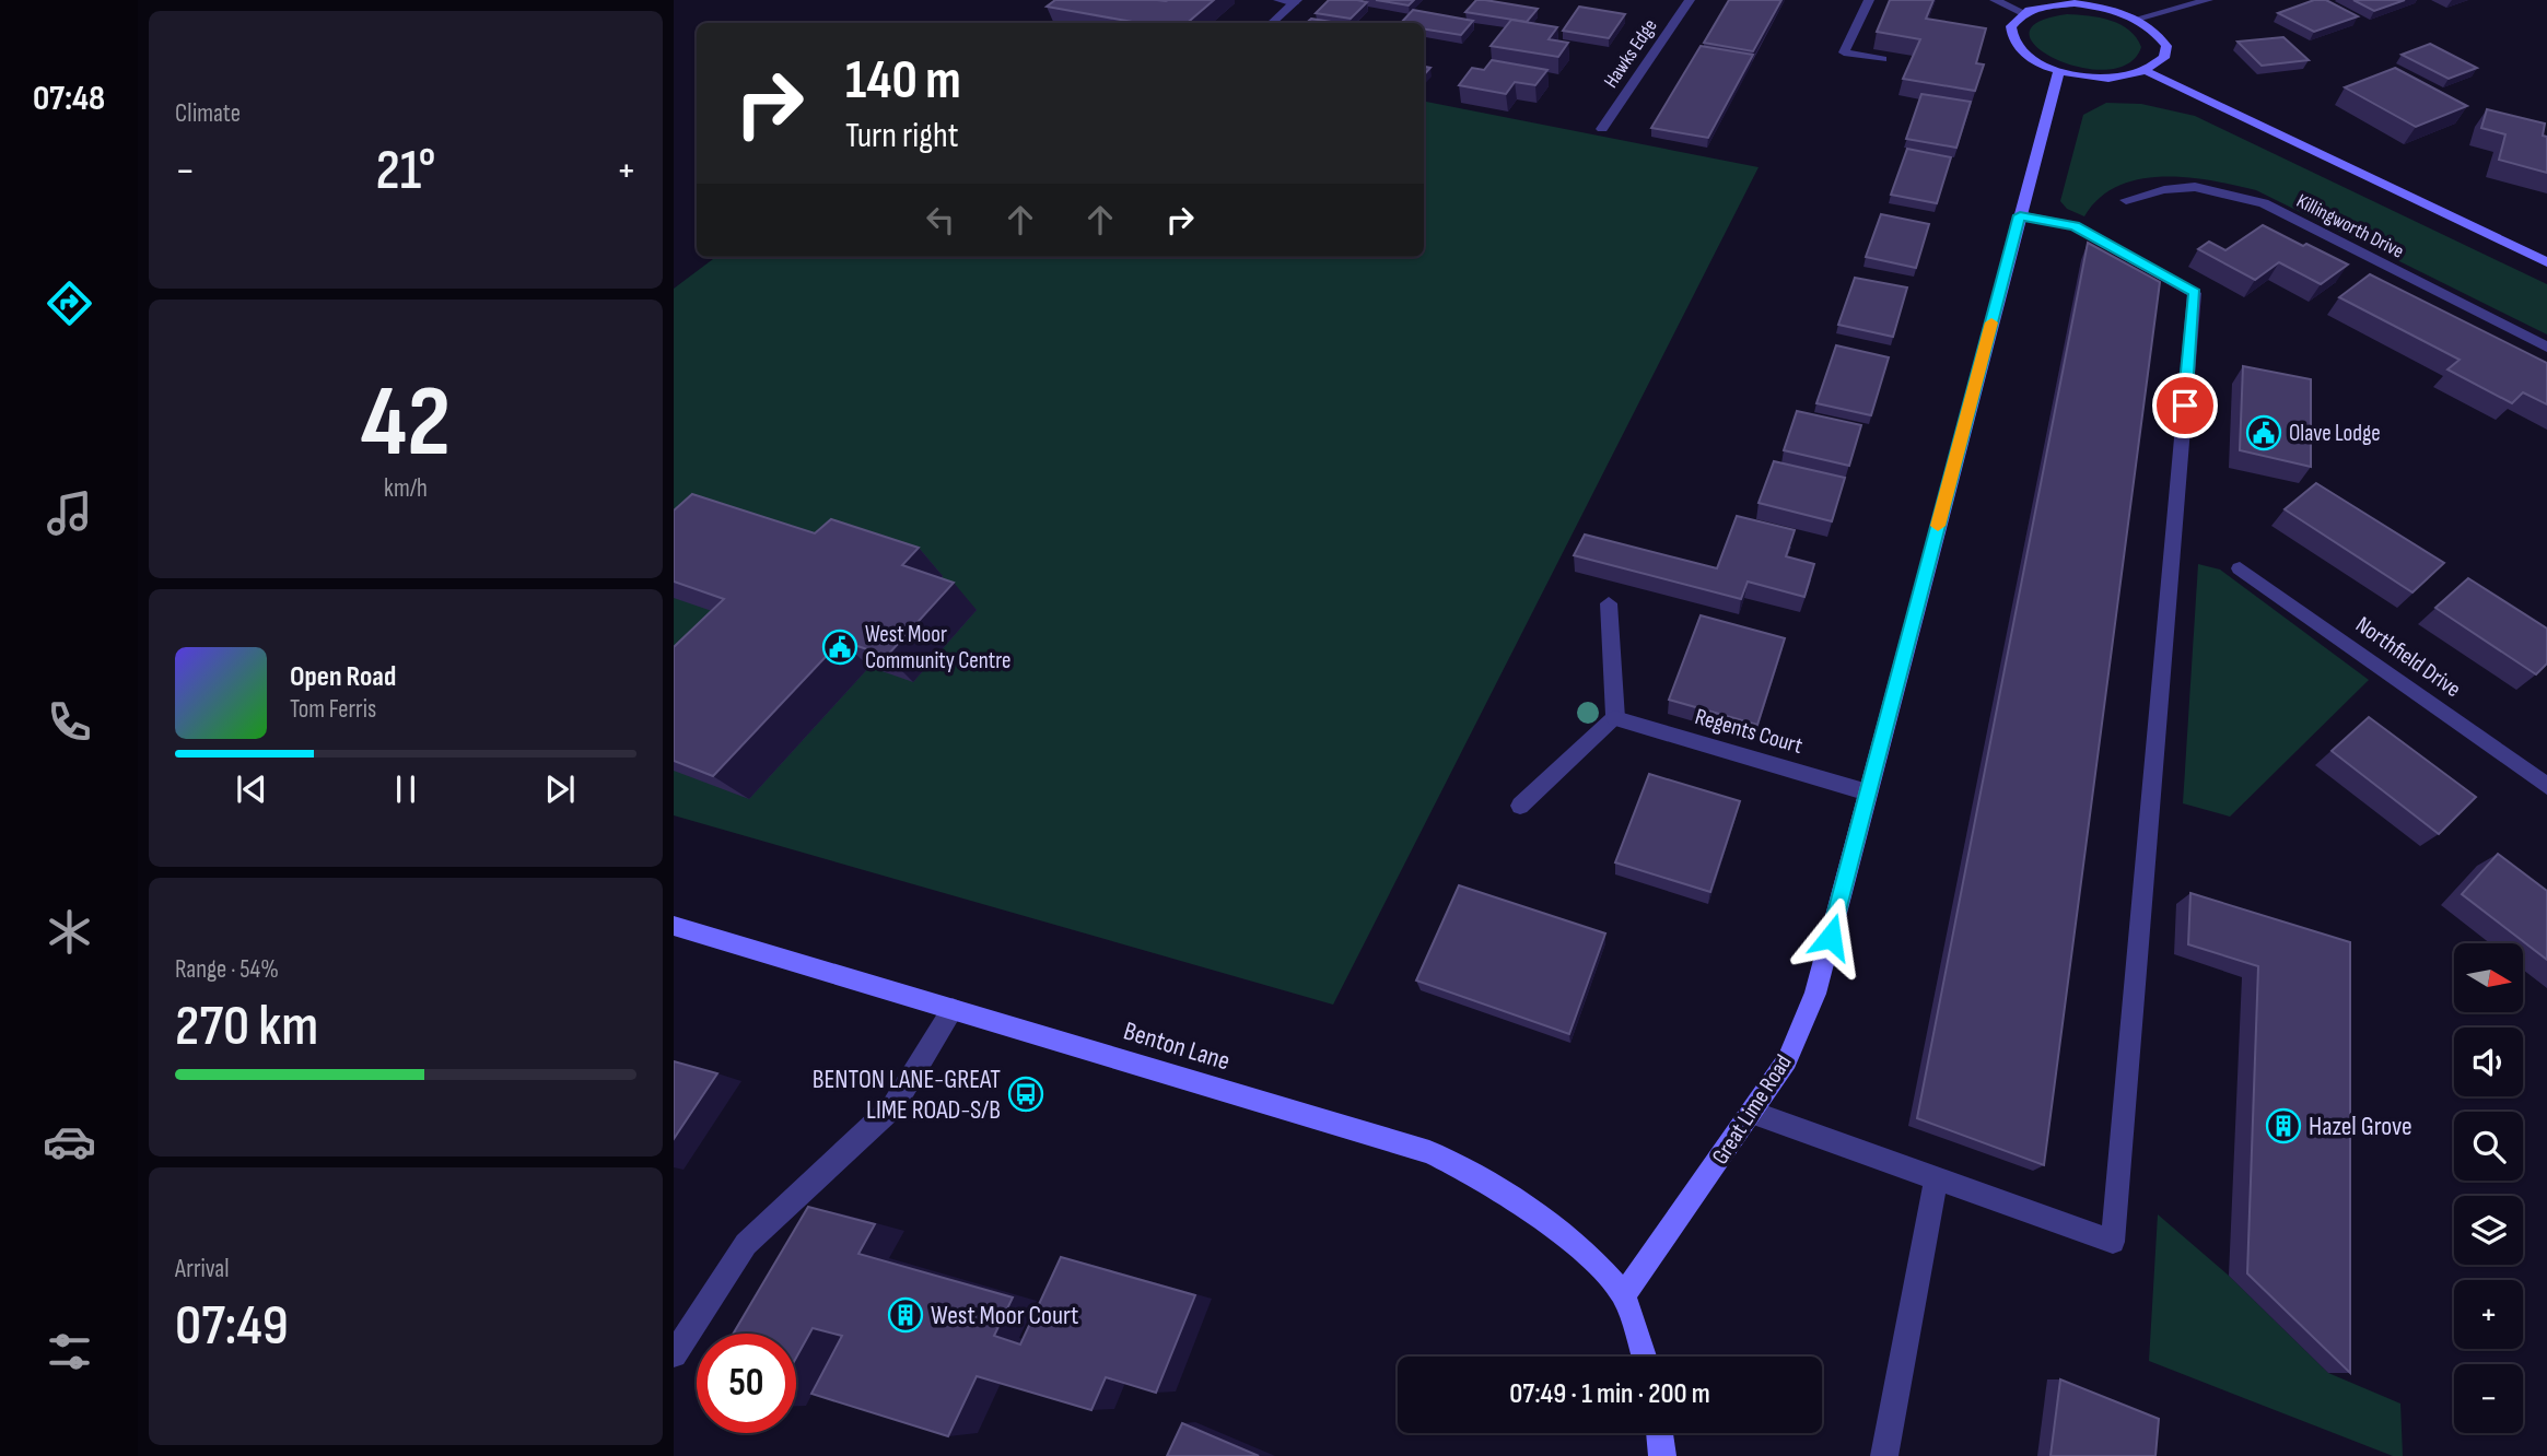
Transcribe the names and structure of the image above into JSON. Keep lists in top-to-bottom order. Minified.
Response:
{"streets":{"main road":["Benton Lane","Great Lime Road"],"street":["Hawks Edge","Killingworth Drive","Northfield Drive","Regents Court"]},"crossings":[["Regents Court","Great Lime Road"],["Benton Lane","Great Lime Road"]],"places":{"public building":["Olave Lodge","West Moor Community Centre"],"bus stop":["BENTON LANE-GREAT LIME ROAD-S/B"],"building":["Hazel Grove","West Moor Court"]},"north":"right","page":{"tabs":"07:48","tile":["Climate",["42","km/h"],["Range · 54%","270 km"],["Arrival","07:49"]],"turn":["140 m","Turn right"],"heat":["−","21°","+"],"song":["Open Road","Tom Ferris"],"map_buttons":["+","−"],"limit":"50","trip":"07:49 · 1 min · 200 m"}}
